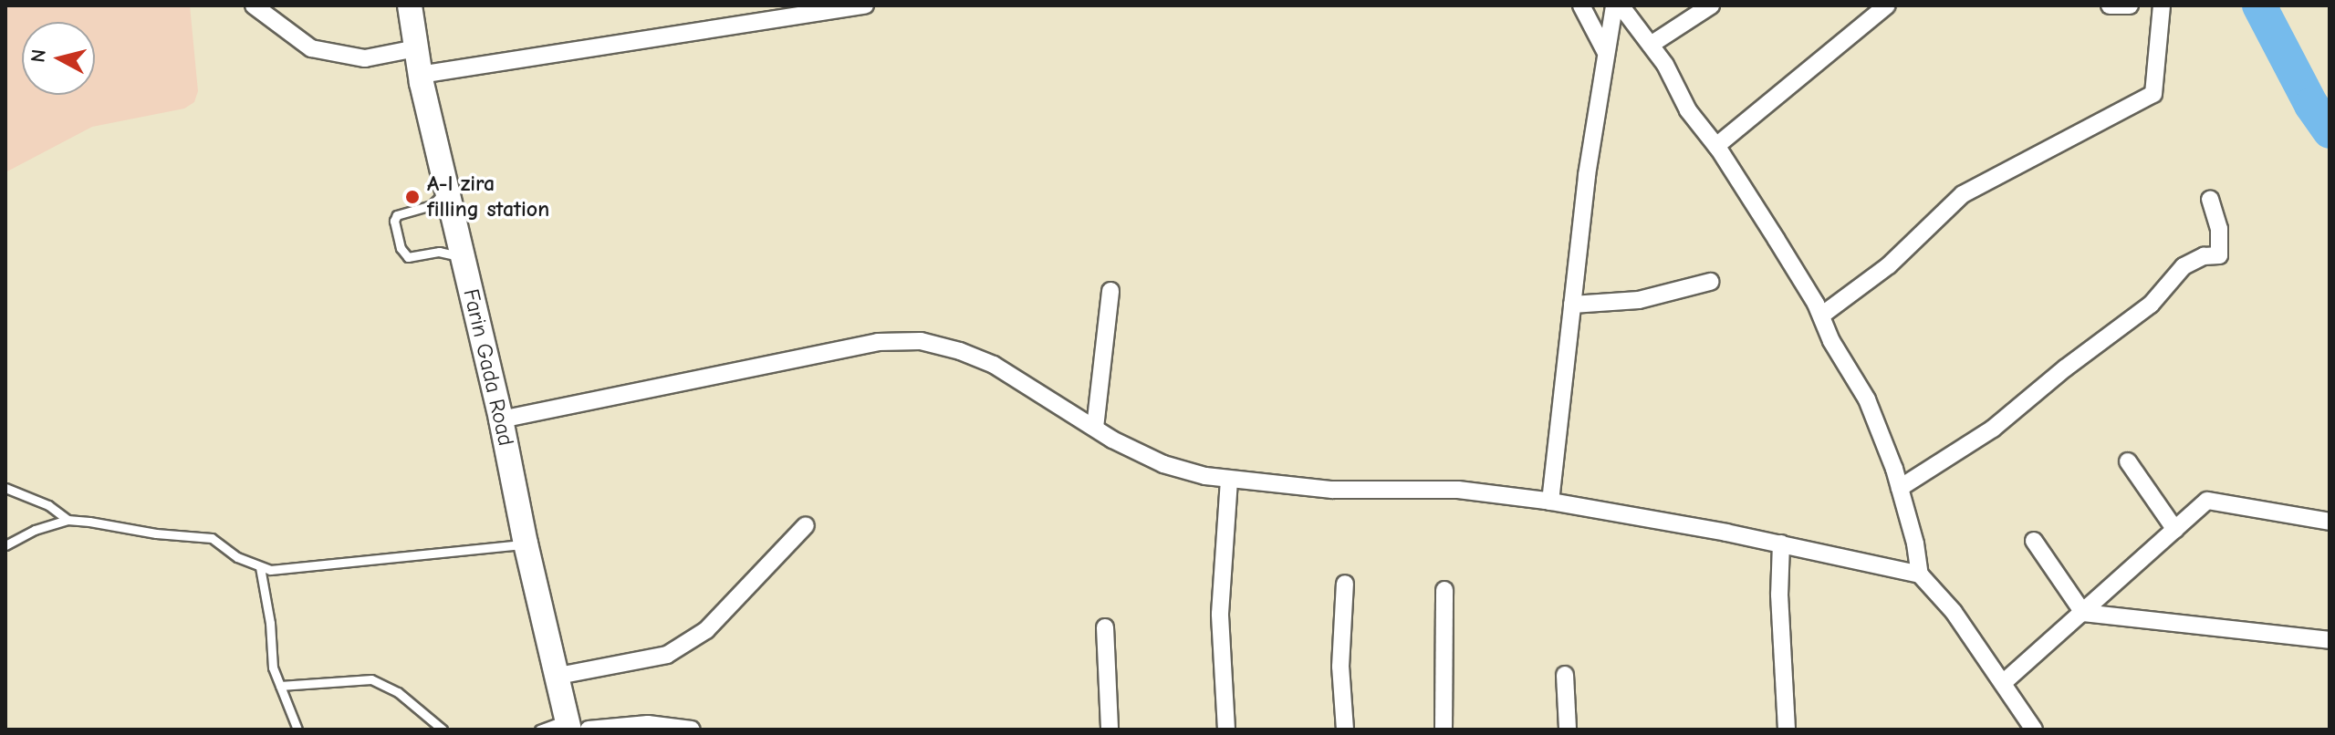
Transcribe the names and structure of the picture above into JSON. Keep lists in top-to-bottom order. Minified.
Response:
{"streets":{"main road":["Farin Gada Road"]},"places":["A-l zira filling station"],"north":"left"}
